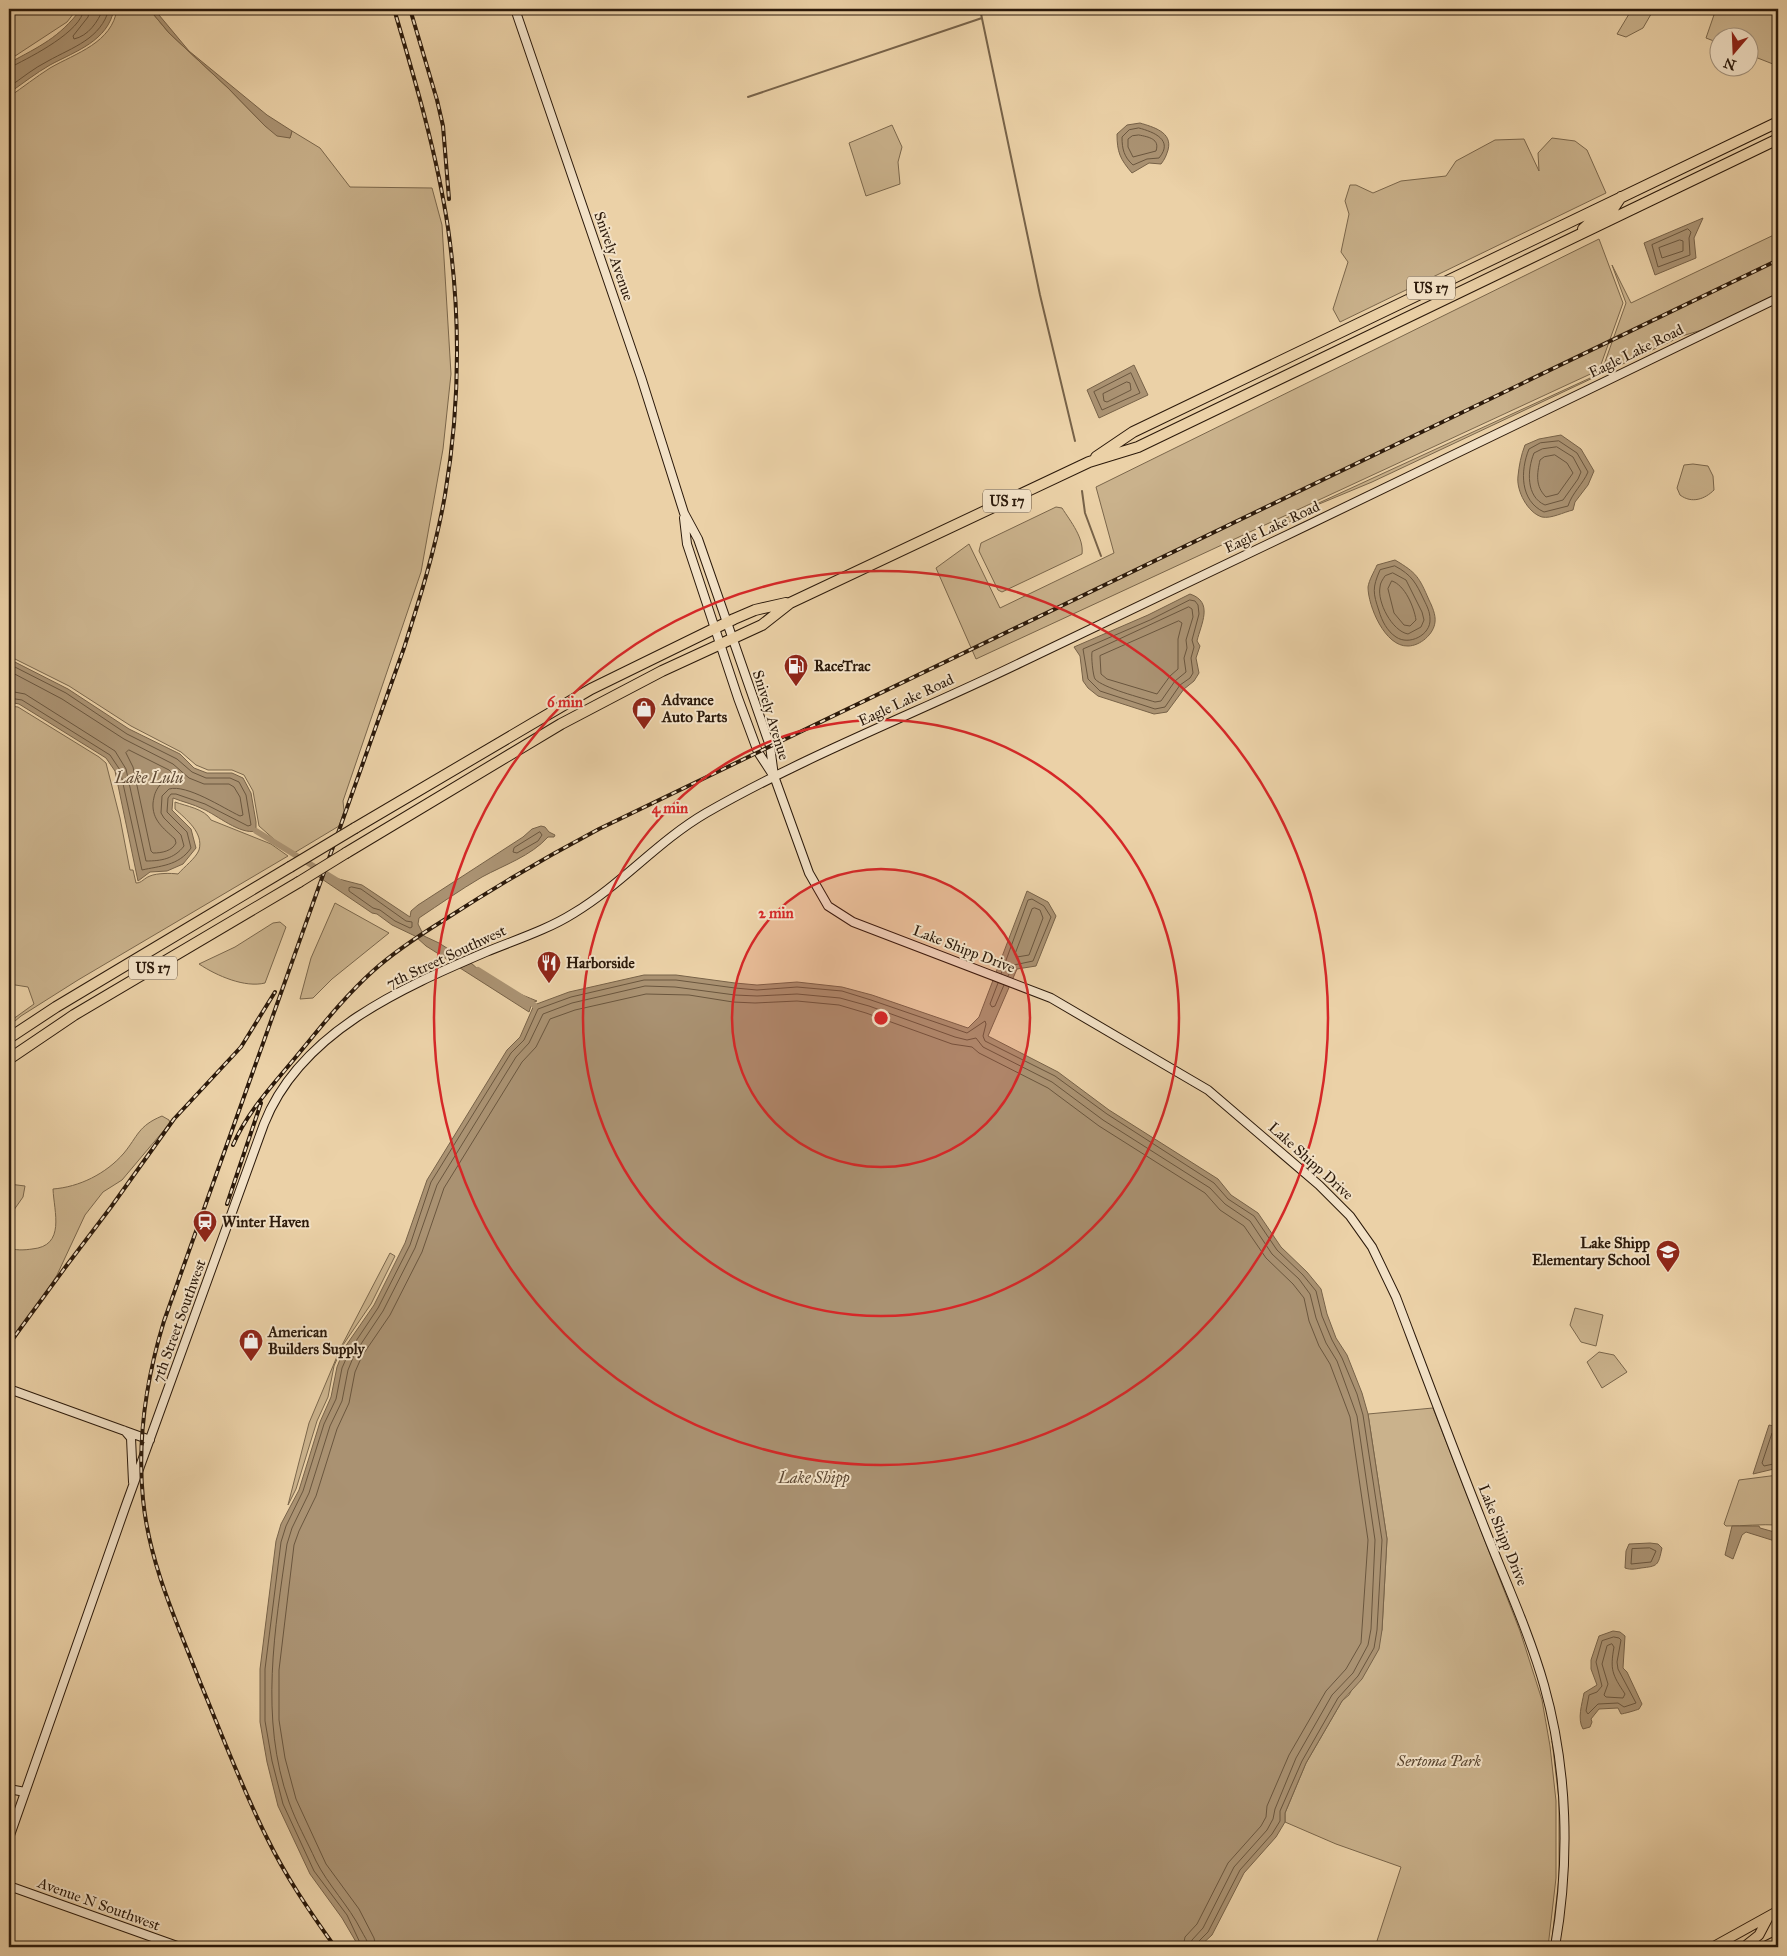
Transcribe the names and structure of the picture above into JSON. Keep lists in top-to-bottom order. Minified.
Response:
{"streets":{"highway":["US 17"],"street":["Snively Avenue","Eagle Lake Road","Lake Shipp Drive","7th Street Southwest","Avenue N Southwest"]},"crossings":[["Snively Avenue","US 17"],["Snively Avenue","Eagle Lake Road"],["Snively Avenue","Lake Shipp Drive"],["Snively Avenue","7th Street Southwest"],["Eagle Lake Road","Lake Shipp Drive"],["Eagle Lake Road","7th Street Southwest"],["Lake Shipp Drive","7th Street Southwest"]],"water":["Lake Lulu","Lake Shipp"],"parks":["Sertoma Park"],"places":{"fuel station":["RaceTrac"],"shop":["Advance Auto Parts","American Builders Supply"],"restaurant":["Harborside"],"station":["Winter Haven"],"school or university":["Lake Shipp Elementary School"]},"north":"bottom","rings":["6 min","4 min","2 min"]}
